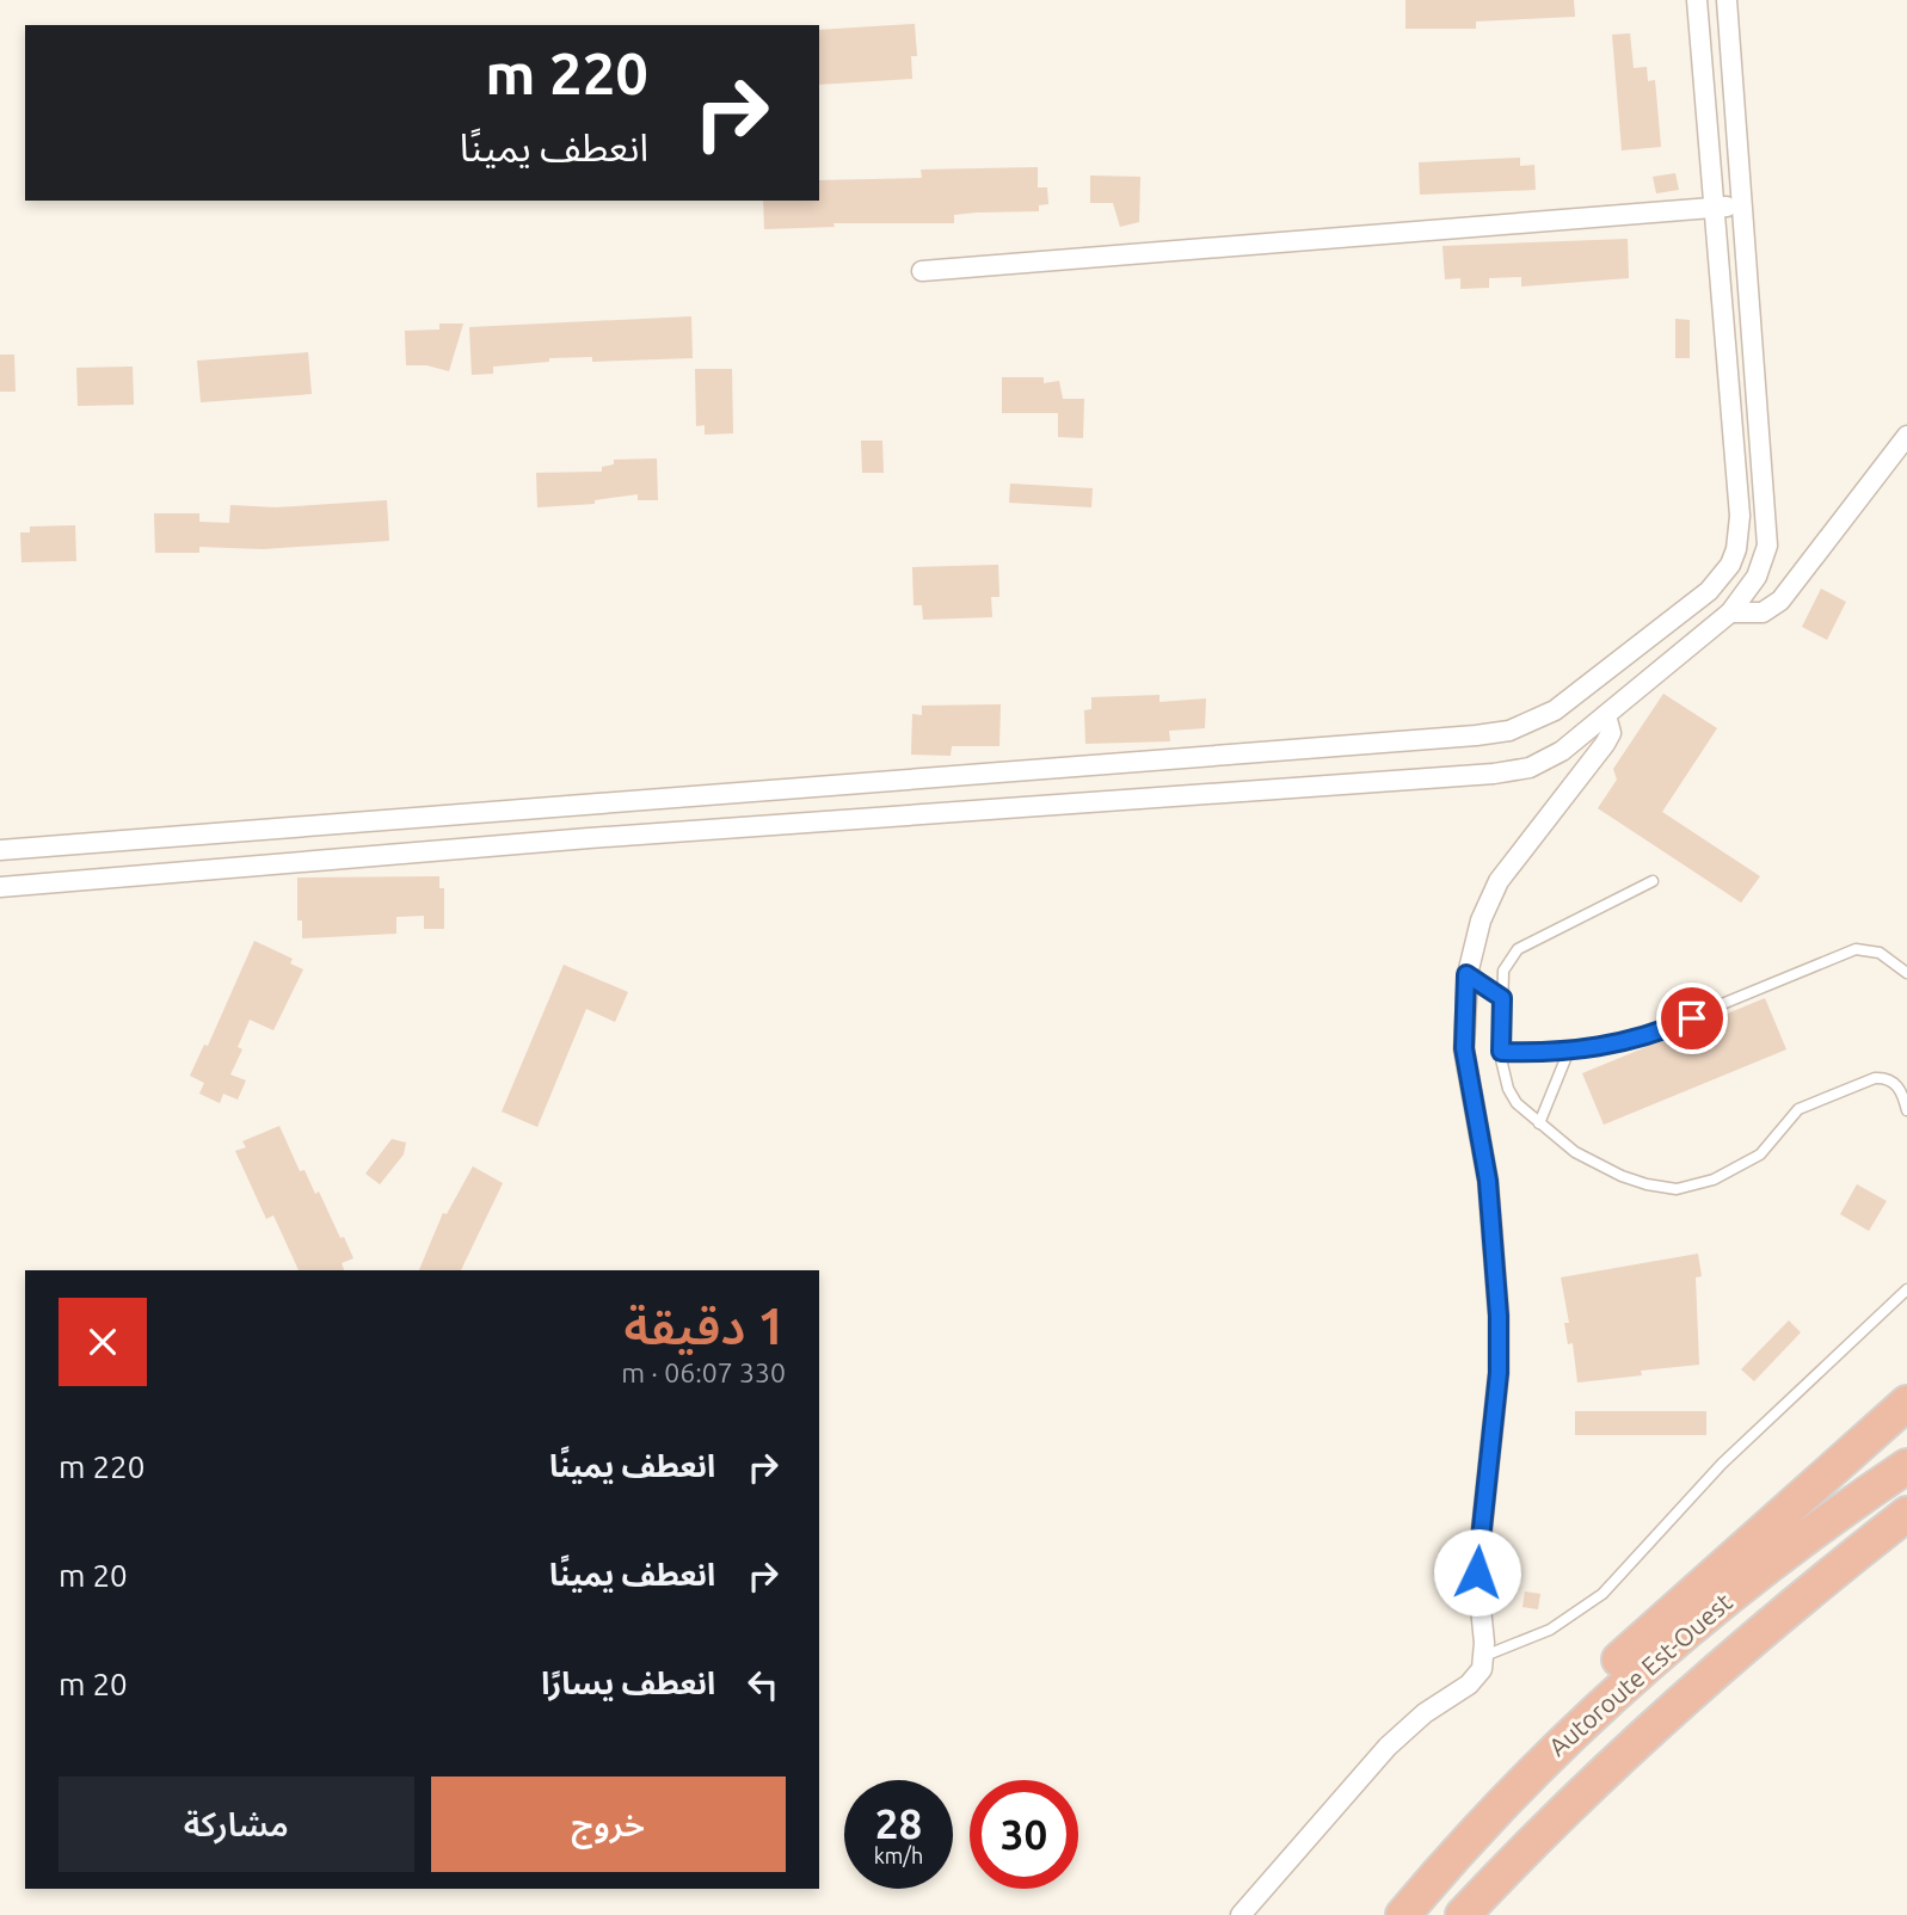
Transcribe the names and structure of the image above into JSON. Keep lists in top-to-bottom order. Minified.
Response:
{"streets":{"highway":["Autoroute Est-Ouest"]},"page":{"turn":["220 m","انعطف يمينًا"],"heading":["1 دقيقة","330 m · 06:07"],"list":[{"name":"انعطف يمينًا","value":"220 m"},{"name":"انعطف يمينًا","value":"20 m"},{"name":"انعطف يسارًا","value":"20 m"}],"buttons":["خروج","مشاركة"],"speed":"28 km/h","limit":"30"}}
